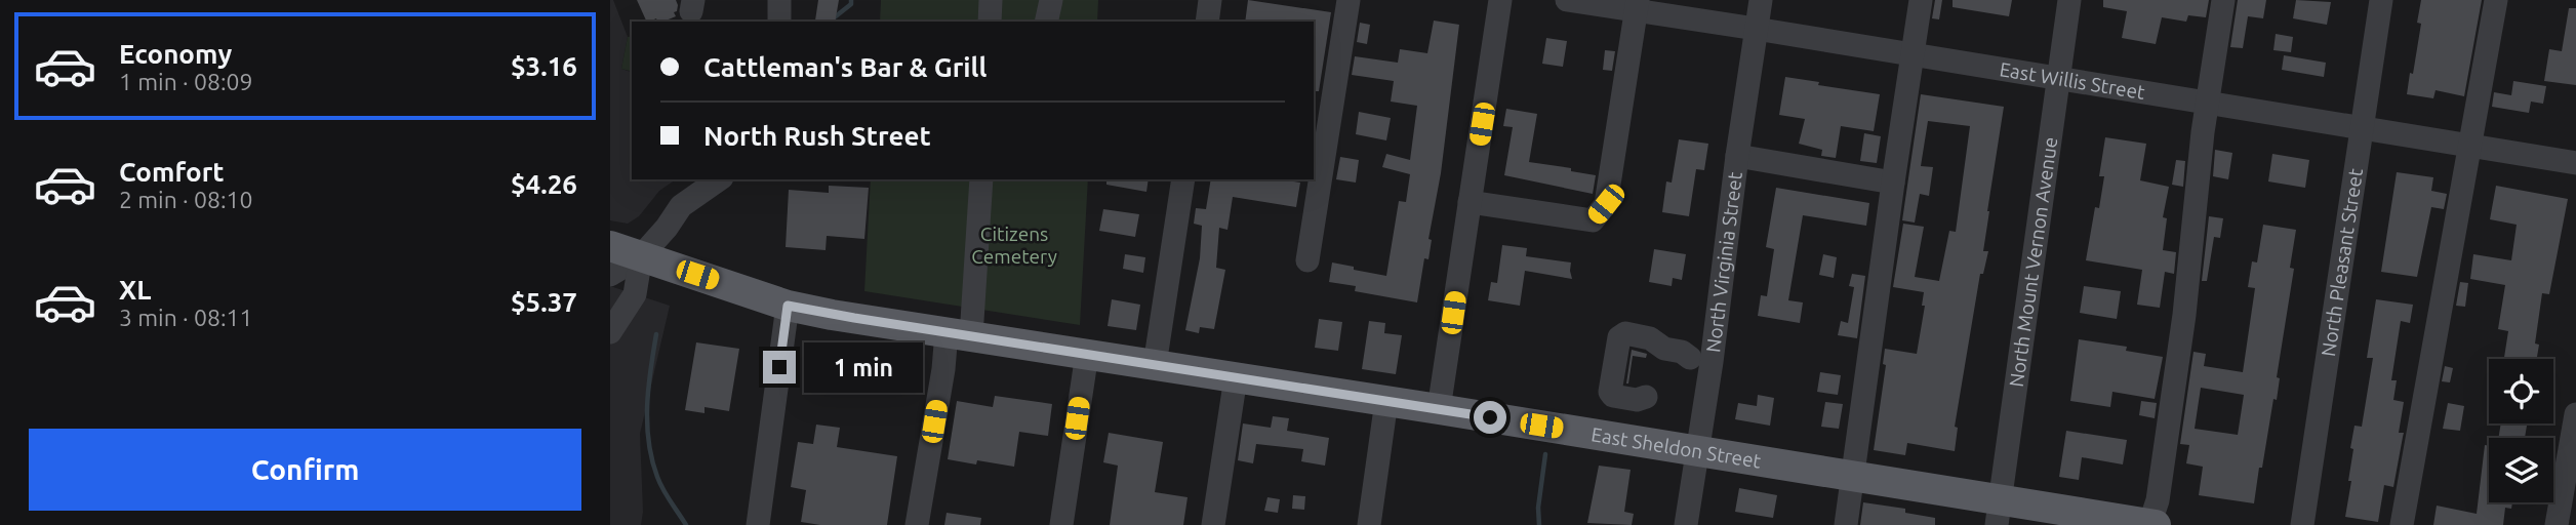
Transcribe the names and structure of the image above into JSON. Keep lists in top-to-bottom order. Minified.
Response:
{"streets":{"main road":["East Sheldon Street"],"street":["East Willis Street","North Virginia Street","North Mount Vernon Avenue","North Pleasant Street"]},"crossings":[["East Willis Street","North Virginia Street"],["East Willis Street","North Mount Vernon Avenue"],["East Willis Street","North Pleasant Street"],["North Virginia Street","East Sheldon Street"],["North Mount Vernon Avenue","East Sheldon Street"]],"parks":["Citizens Cemetery"],"page":{"list":[{"name":"Economy","note":"1 min · 08:09","value":"$3.16"},{"name":"Comfort","note":"2 min · 08:10","value":"$4.26"},{"name":"XL","note":"3 min · 08:11","value":"$5.37"}],"banner":["Cattleman's Bar & Grill","North Rush Street"],"bubble":"1 min","buttons":"Confirm"}}
